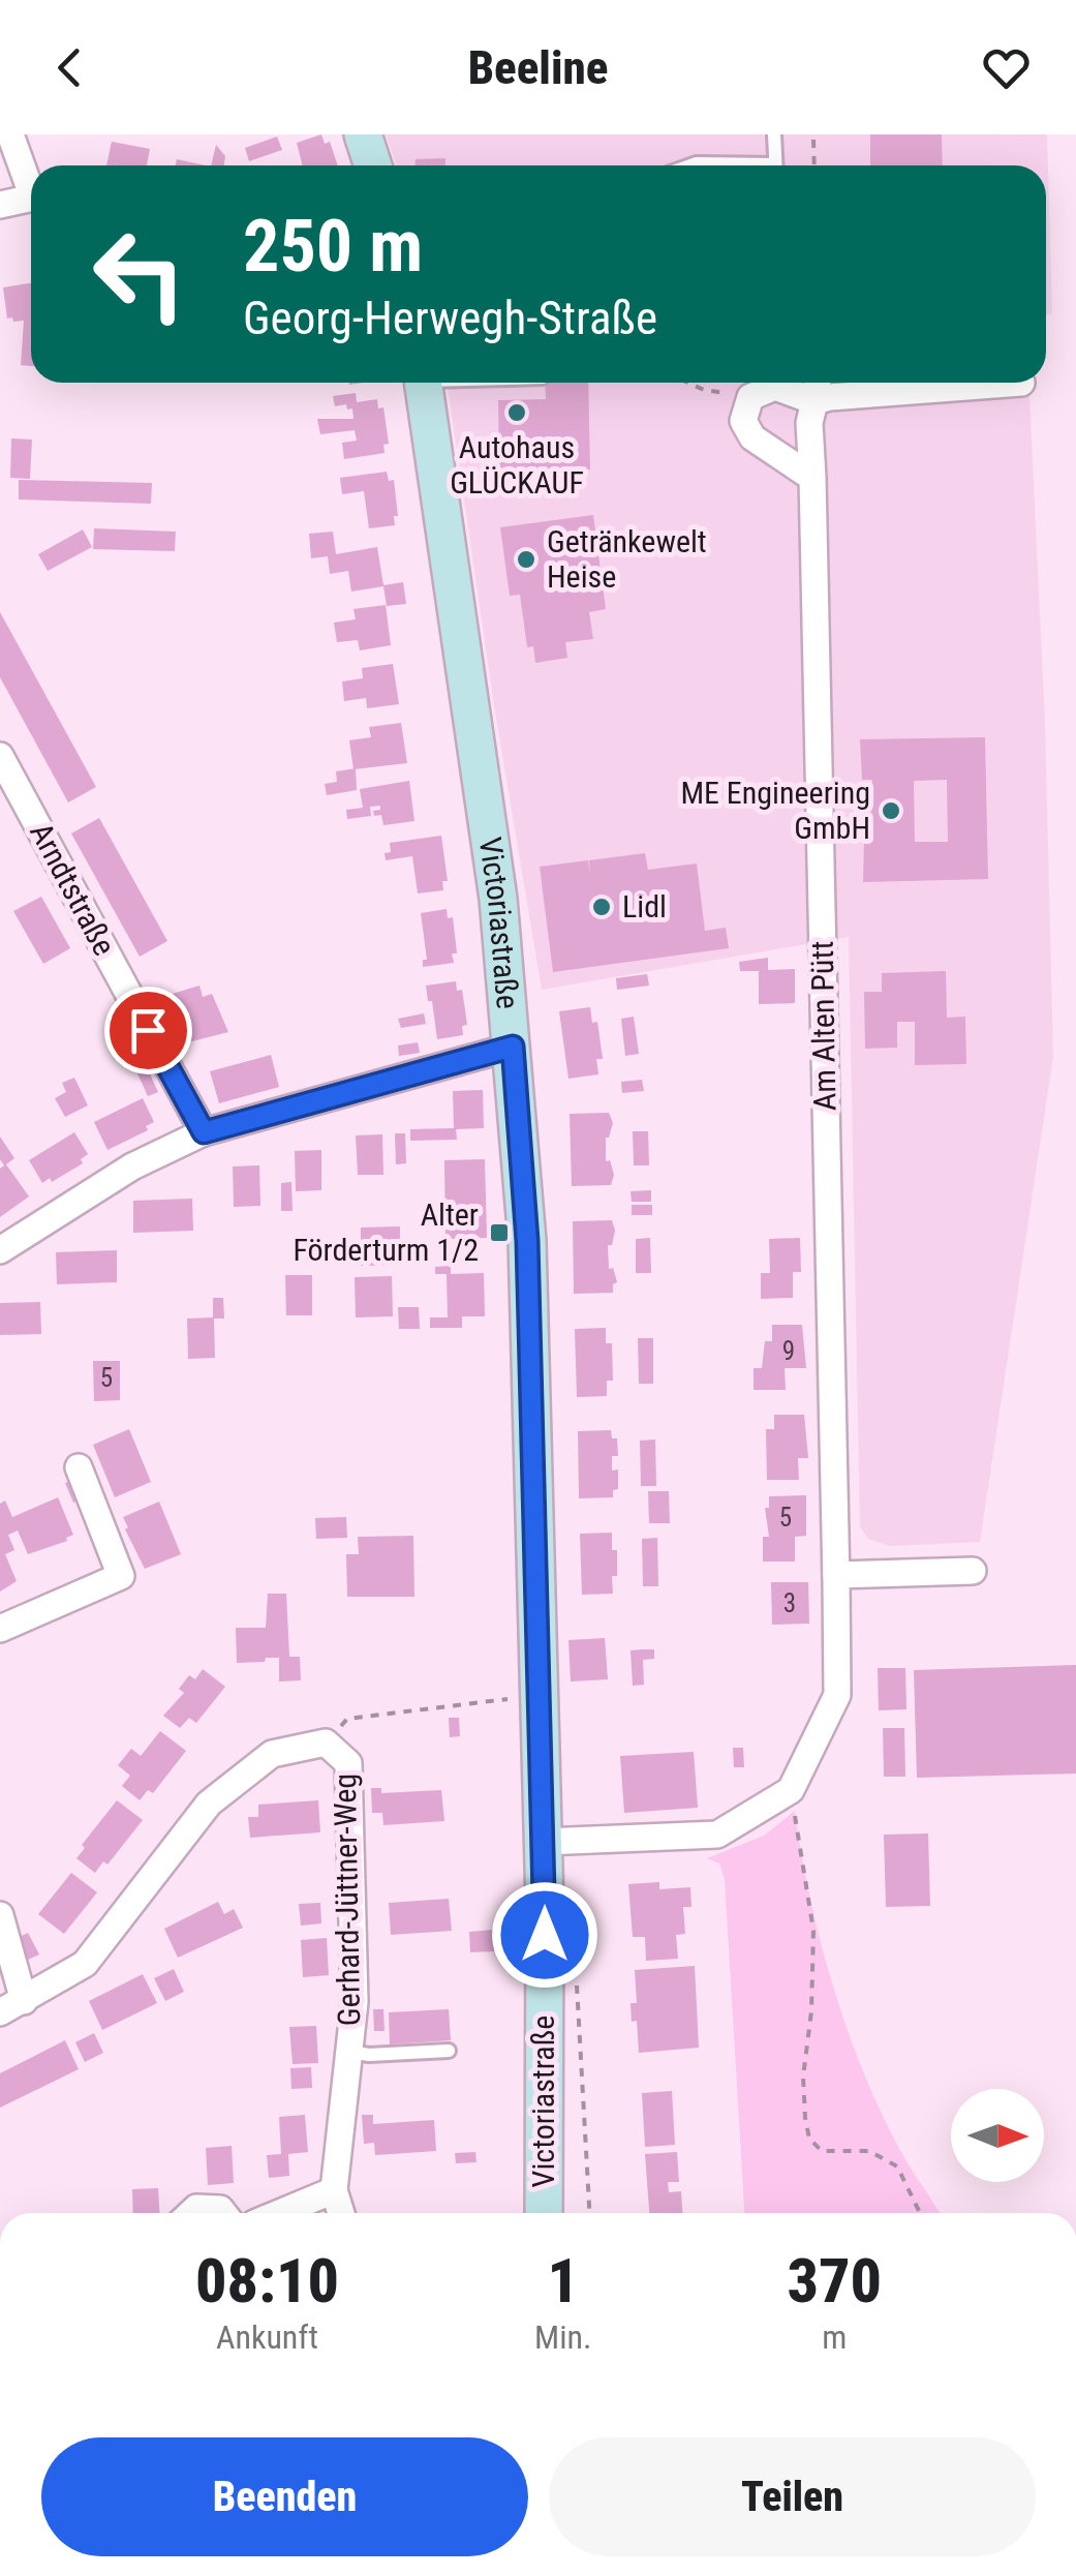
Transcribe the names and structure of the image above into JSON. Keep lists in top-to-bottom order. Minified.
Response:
{"streets":{"main road":["Victoriastraße"],"street":["Arndtstraße","Am Alten Pütt","Gerhard-Jüttner-Weg"]},"places":{"other":["Autohaus GLÜCKAUF","Getränkewelt Heise","ME Engineering GmbH","Lidl"],"transit":["Alter Förderturm 1/2"]},"house_numbers":["9","5","5","3"],"north":"right","page":{"header":"Beeline","turn":["250 m","Georg-Herwegh-Straße"],"eta":["08:10","Ankunft","1","Min.","370","m"],"buttons":["Beenden","Teilen"]}}
